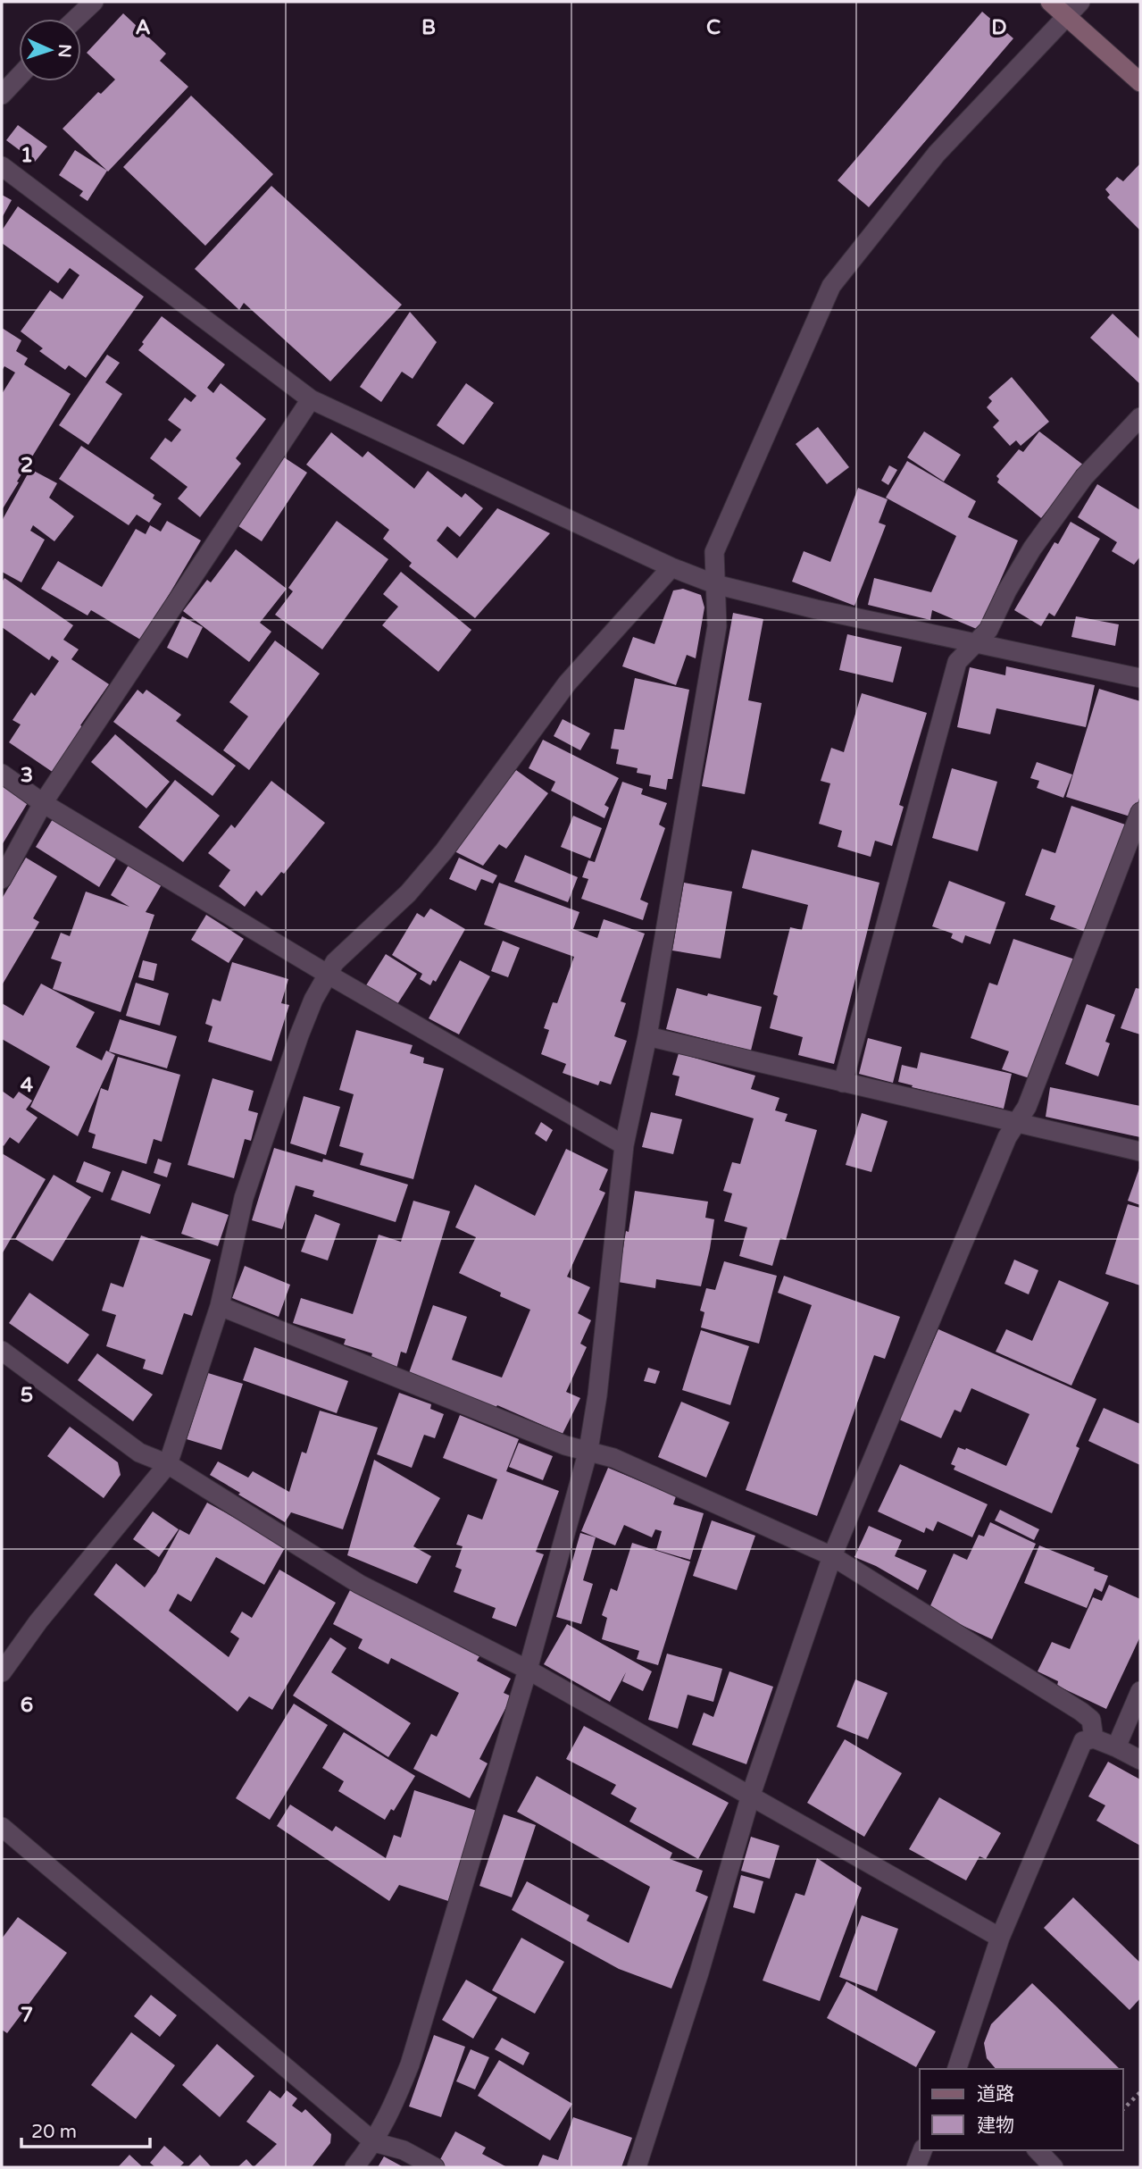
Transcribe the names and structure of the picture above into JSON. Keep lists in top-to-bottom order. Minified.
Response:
{"legend":["道路","建物"],"scale_bar":"20 m","north":"right","grid":{"columns":["A","B","C","D"],"rows":["1","2","3","4","5","6","7"]}}
